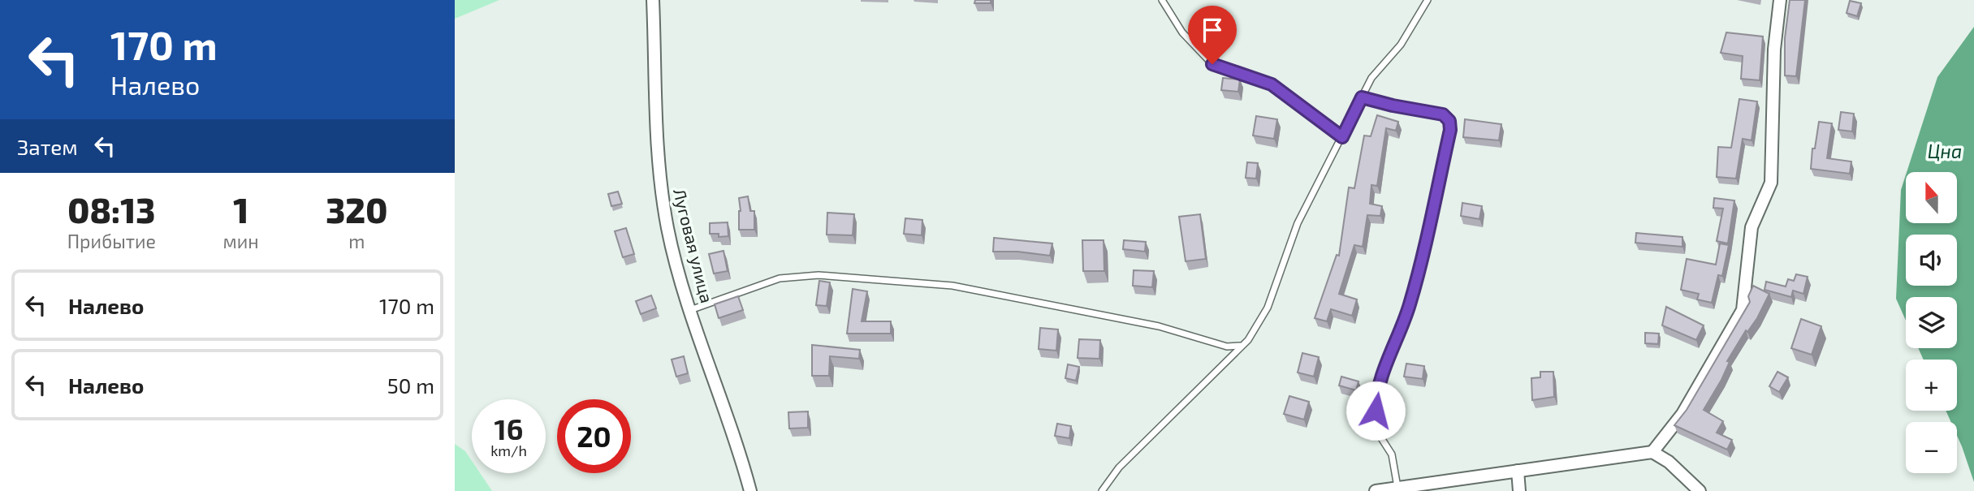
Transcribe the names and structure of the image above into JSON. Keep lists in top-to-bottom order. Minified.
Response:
{"streets":{"street":["Луговая улица"]},"water":["Цна"],"north":"top","page":{"turn":["170 m","Налево"],"then":"Затем","map_buttons":["+","−"],"eta":["08:13","Прибытие","1","мин","320","m"],"list":[{"name":"Налево","value":"170 m"},{"name":"Налево","value":"50 m"}],"speed":"16 km/h","limit":"20"}}
